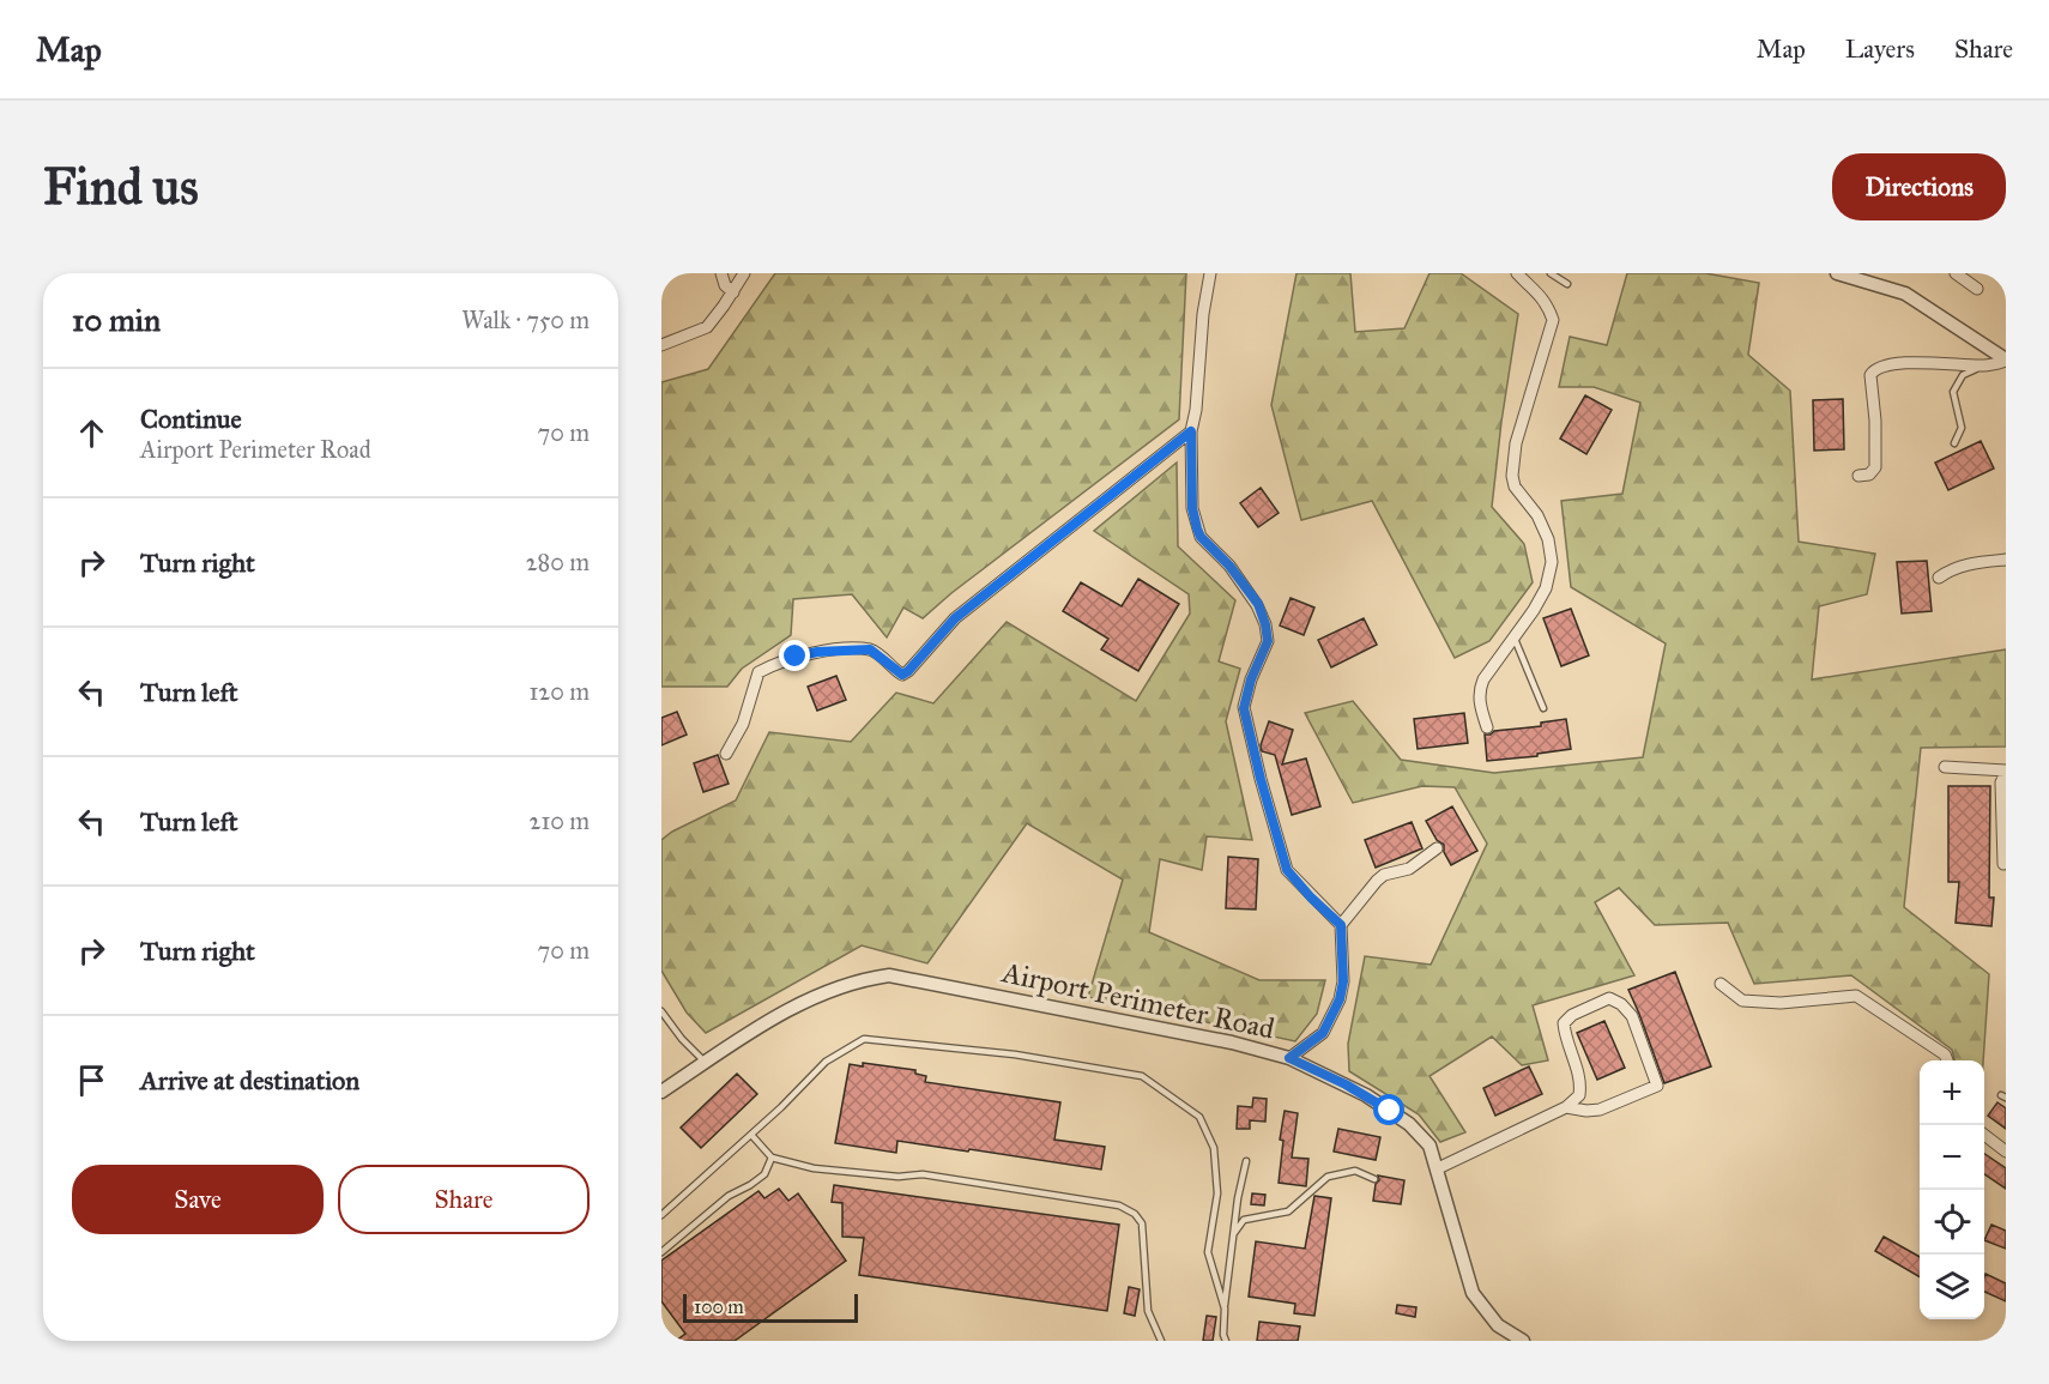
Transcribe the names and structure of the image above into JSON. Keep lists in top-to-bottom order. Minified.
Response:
{"streets":{"street":["Airport Perimeter Road"]},"scale_bar":"100 m","page":{"header":"Map","nav":["Map","Layers","Share"],"buttons":["Directions",["Save","Share"]],"title":"Find us","heading":["10 min","Walk · 750 m"],"list":[["Continue","Airport Perimeter Road","70 m"],["Turn right","280 m"],["Turn left","120 m"],["Turn left","210 m"],["Turn right","70 m"],"Arrive at destination"],"map_buttons":["+","−"],"scale":"100 m"}}
